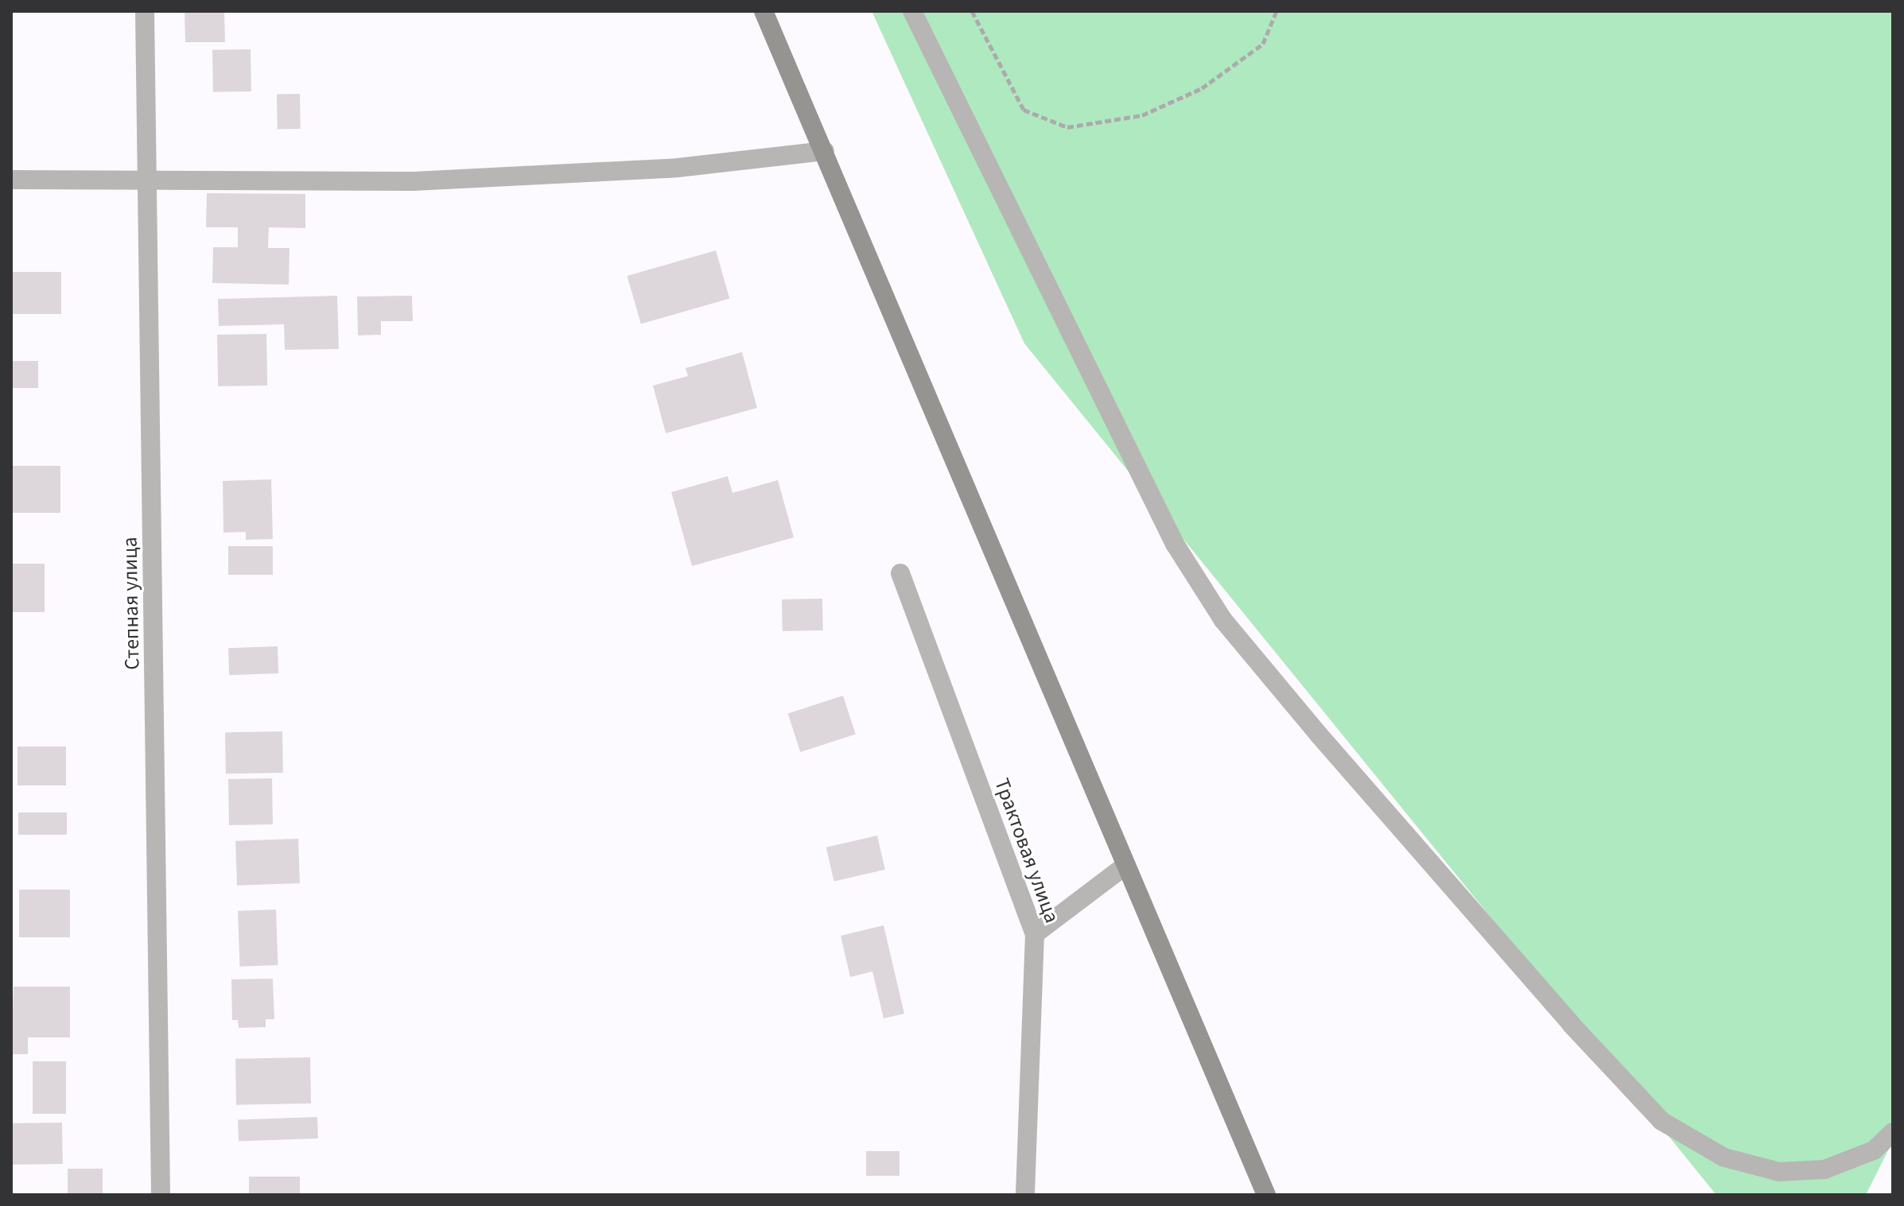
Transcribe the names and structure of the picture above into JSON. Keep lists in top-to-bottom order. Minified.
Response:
{"streets":{"street":["Степная улица","Трактовая улица"]}}
